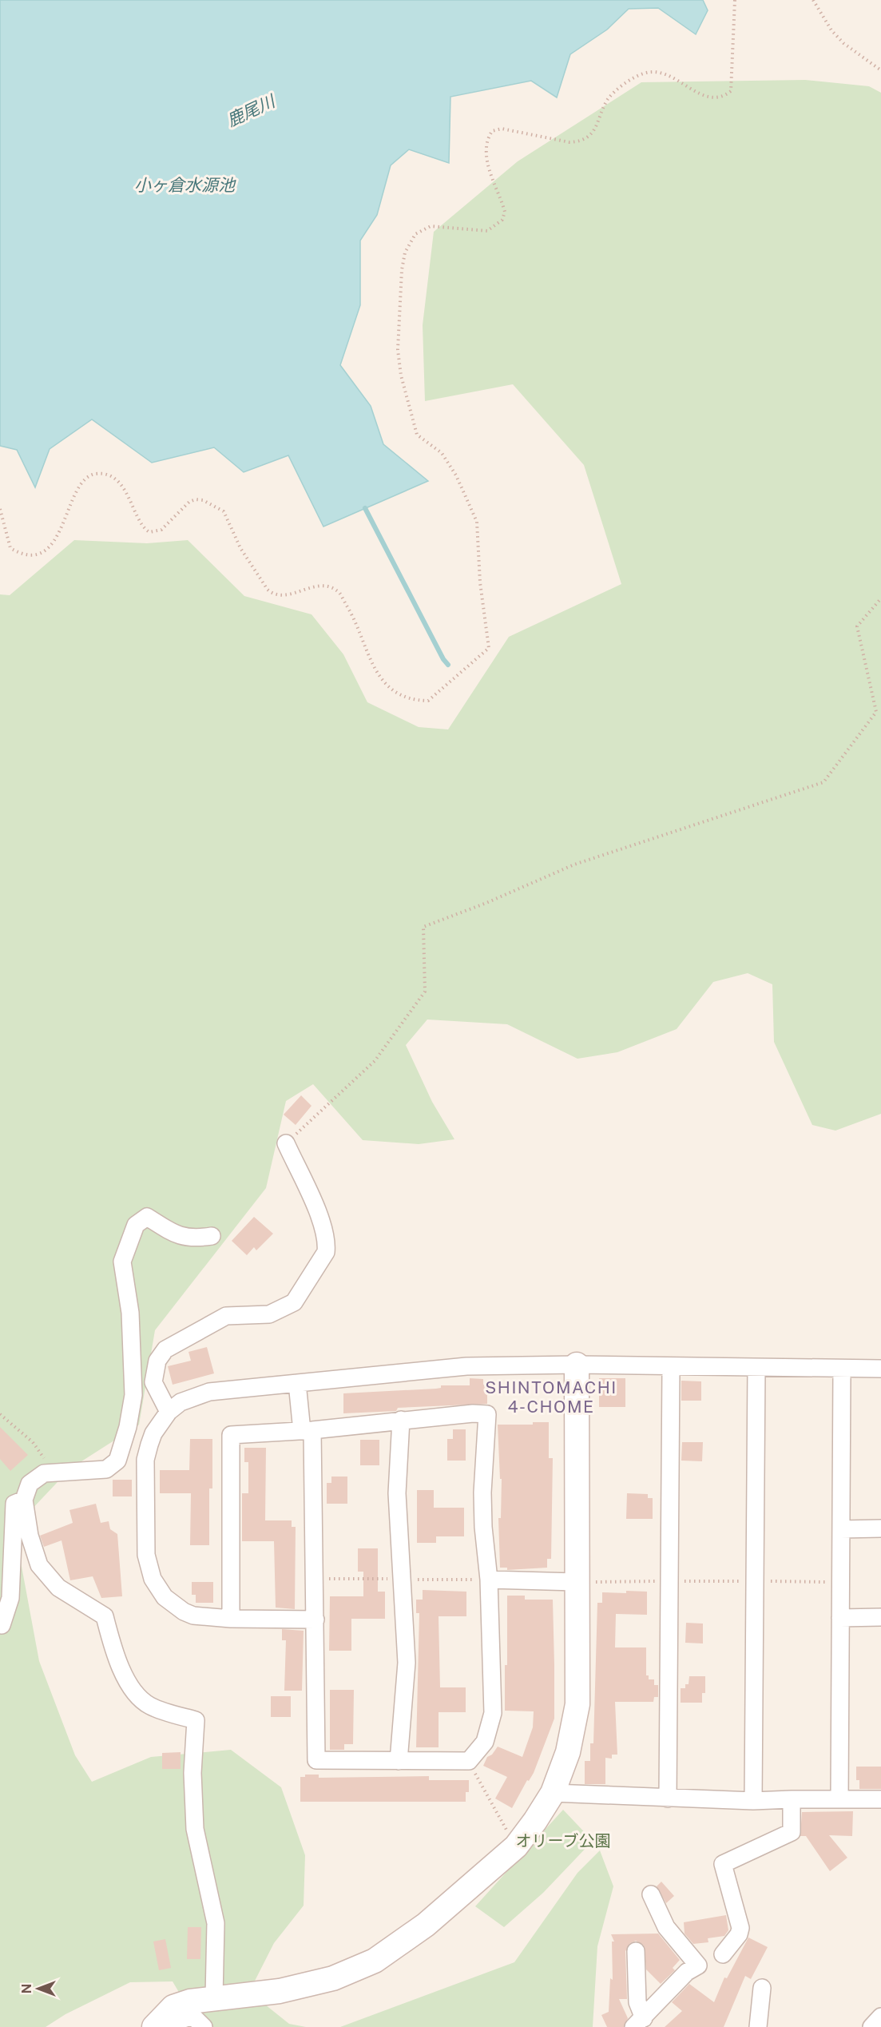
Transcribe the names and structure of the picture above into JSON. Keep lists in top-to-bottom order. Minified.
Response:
{"districts":["SHINTOMACHI 4-CHOME"],"water":["鹿尾川","小ヶ倉水源池"],"parks":["オリーブ公園"],"north":"left"}
